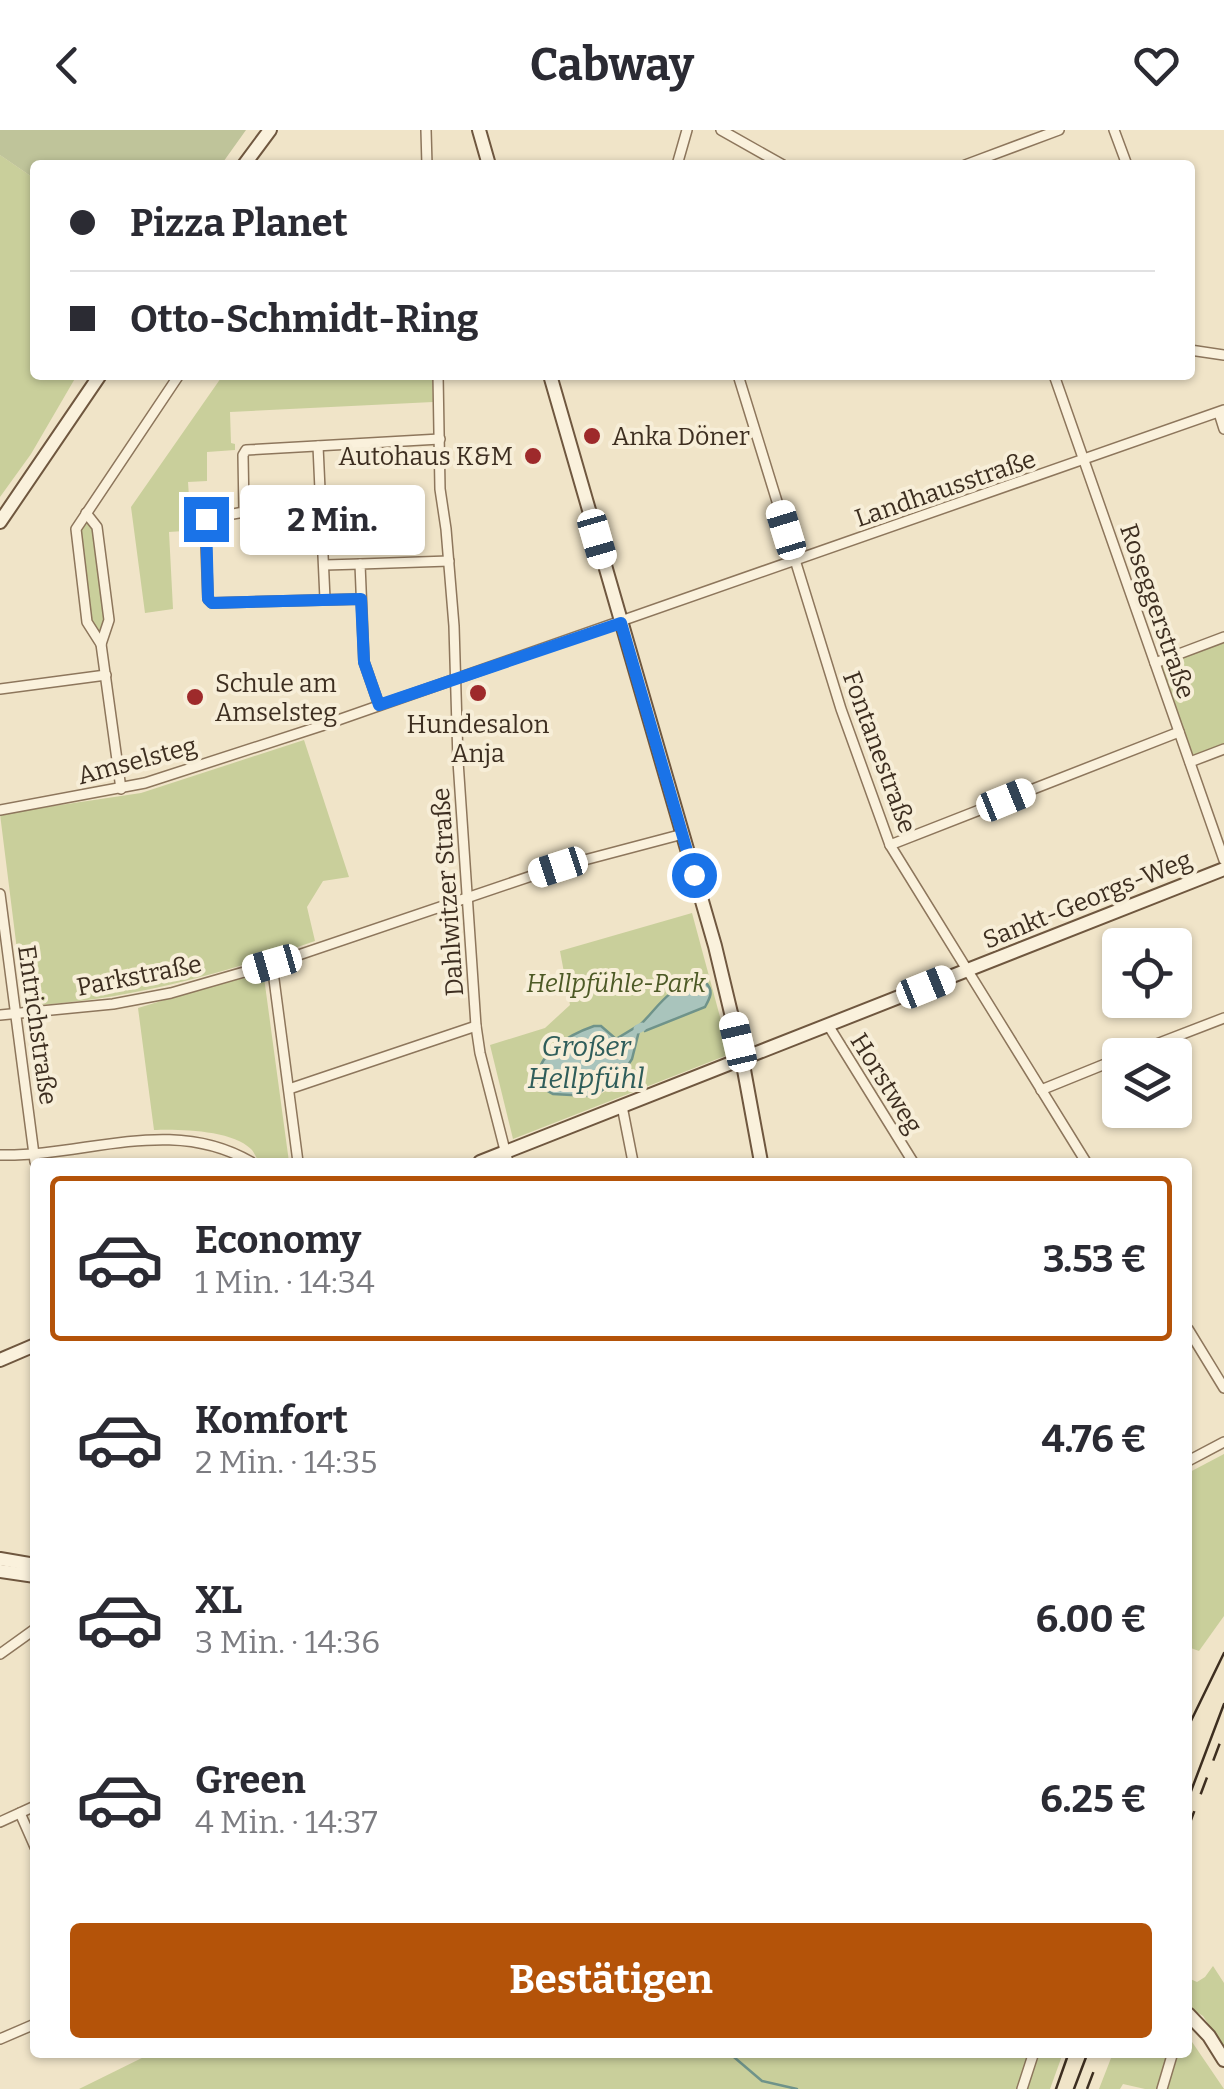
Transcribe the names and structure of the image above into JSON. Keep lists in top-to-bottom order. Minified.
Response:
{"streets":{"street":["Landhausstraße","Roseggerstraße","Fontanestraße","Amselsteg","Dahlwitzer Straße","Sankt-Georgs-Weg","Parkstraße","Entrichstraße","Horstweg"]},"crossings":[["Landhausstraße","Roseggerstraße"],["Landhausstraße","Fontanestraße"],["Landhausstraße","Amselsteg"],["Fontanestraße","Sankt-Georgs-Weg"],["Amselsteg","Dahlwitzer Straße"],["Dahlwitzer Straße","Sankt-Georgs-Weg"],["Dahlwitzer Straße","Parkstraße"],["Sankt-Georgs-Weg","Horstweg"],["Parkstraße","Entrichstraße"]],"water":["Großer Hellpfühl"],"parks":["Hellpfühle-Park"],"places":["Anka Döner","Autohaus K&M","Hundesalon Anja","Schule am Amselsteg"],"page":{"header":"Cabway","banner":["Pizza Planet","Otto-Schmidt-Ring"],"bubble":"2 Min.","list":[{"name":"Economy","note":"1 Min. · 14:34","value":"3.53 €"},{"name":"Komfort","note":"2 Min. · 14:35","value":"4.76 €"},{"name":"XL","note":"3 Min. · 14:36","value":"6.00 €"},{"name":"Green","note":"4 Min. · 14:37","value":"6.25 €"}],"buttons":"Bestätigen"}}
